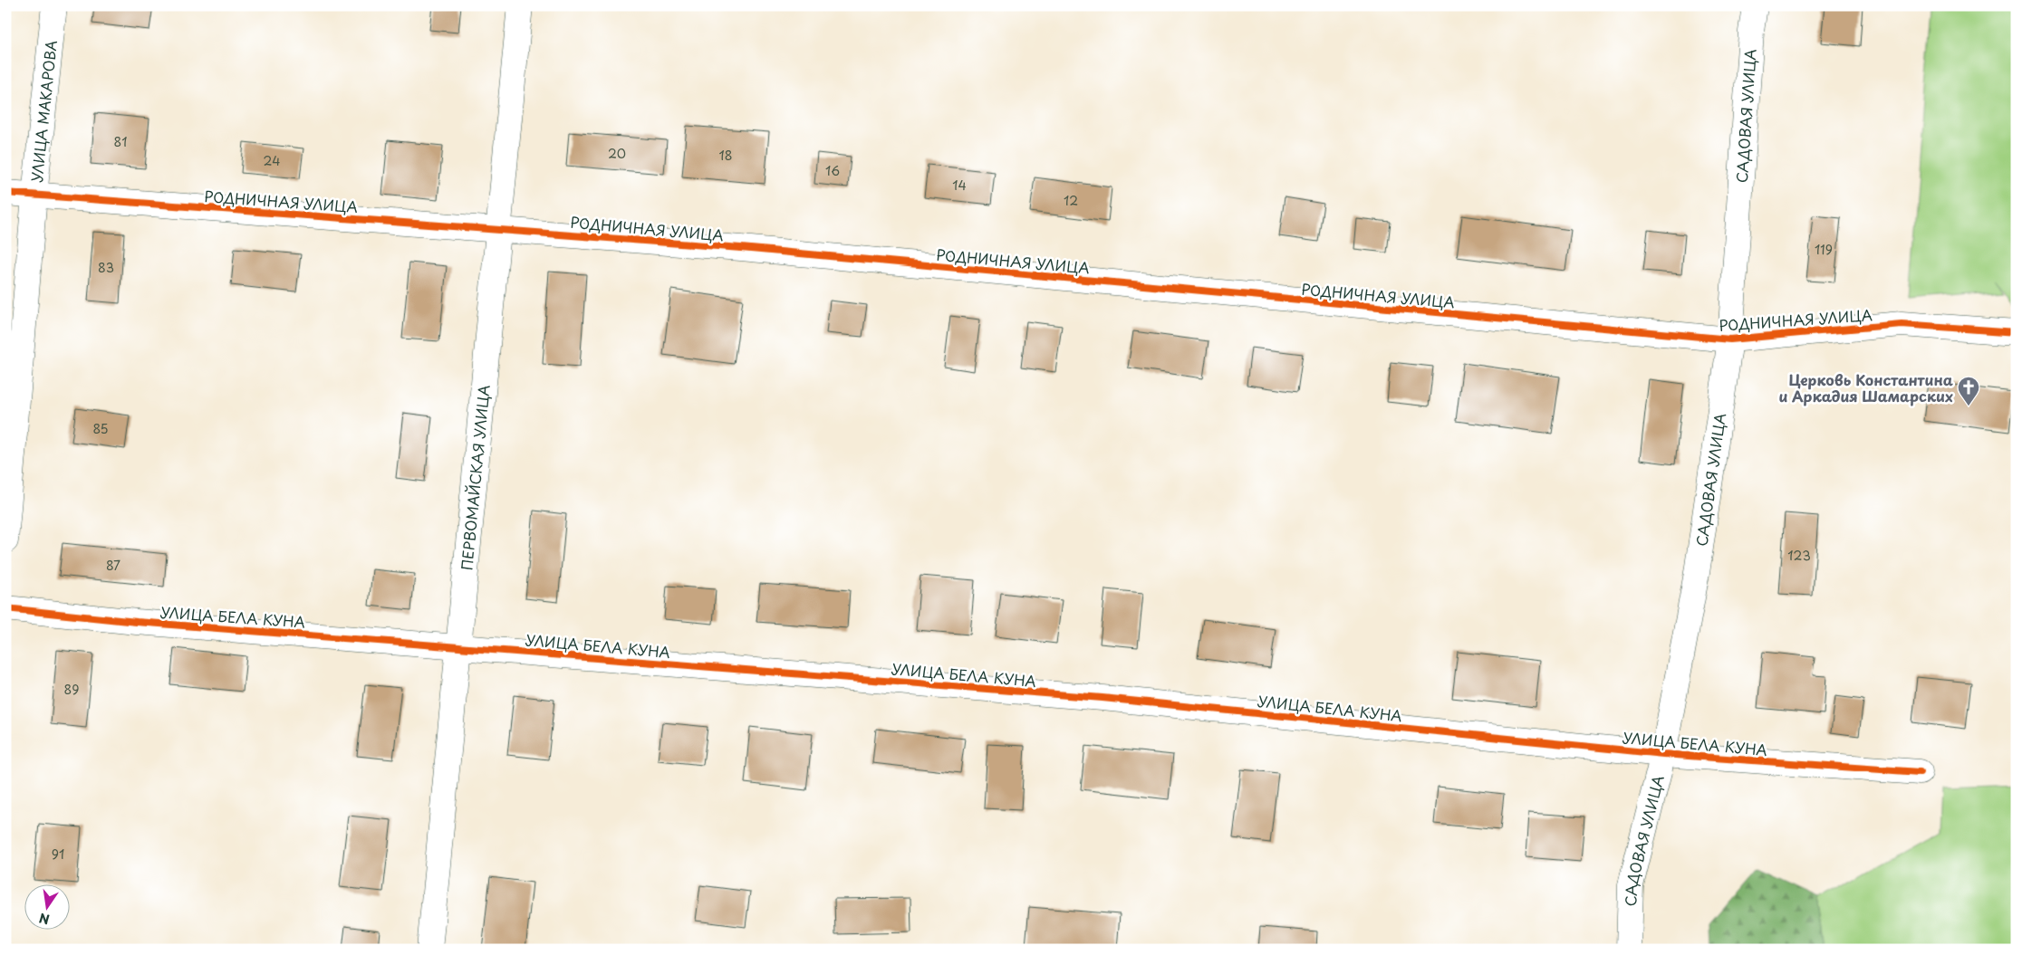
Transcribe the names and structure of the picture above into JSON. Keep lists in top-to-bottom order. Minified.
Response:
{"streets":{"street":["УЛИЦА МАКАРОВА","САДОВАЯ УЛИЦА","РОДНИЧНАЯ УЛИЦА","ПЕРВОМАЙСКАЯ УЛИЦА","УЛИЦА БЕЛА КУНА"]},"crossings":[["УЛИЦА МАКАРОВА","РОДНИЧНАЯ УЛИЦА"],["САДОВАЯ УЛИЦА","РОДНИЧНАЯ УЛИЦА"],["САДОВАЯ УЛИЦА","УЛИЦА БЕЛА КУНА"],["РОДНИЧНАЯ УЛИЦА","ПЕРВОМАЙСКАЯ УЛИЦА"],["ПЕРВОМАЙСКАЯ УЛИЦА","УЛИЦА БЕЛА КУНА"]],"places":{"church":["Церковь Константина и Аркадия Шамарских"]},"house_numbers":["81","20","18","24","16","14","12","119","83","85","123","87","89","91"],"north":"bottom"}
